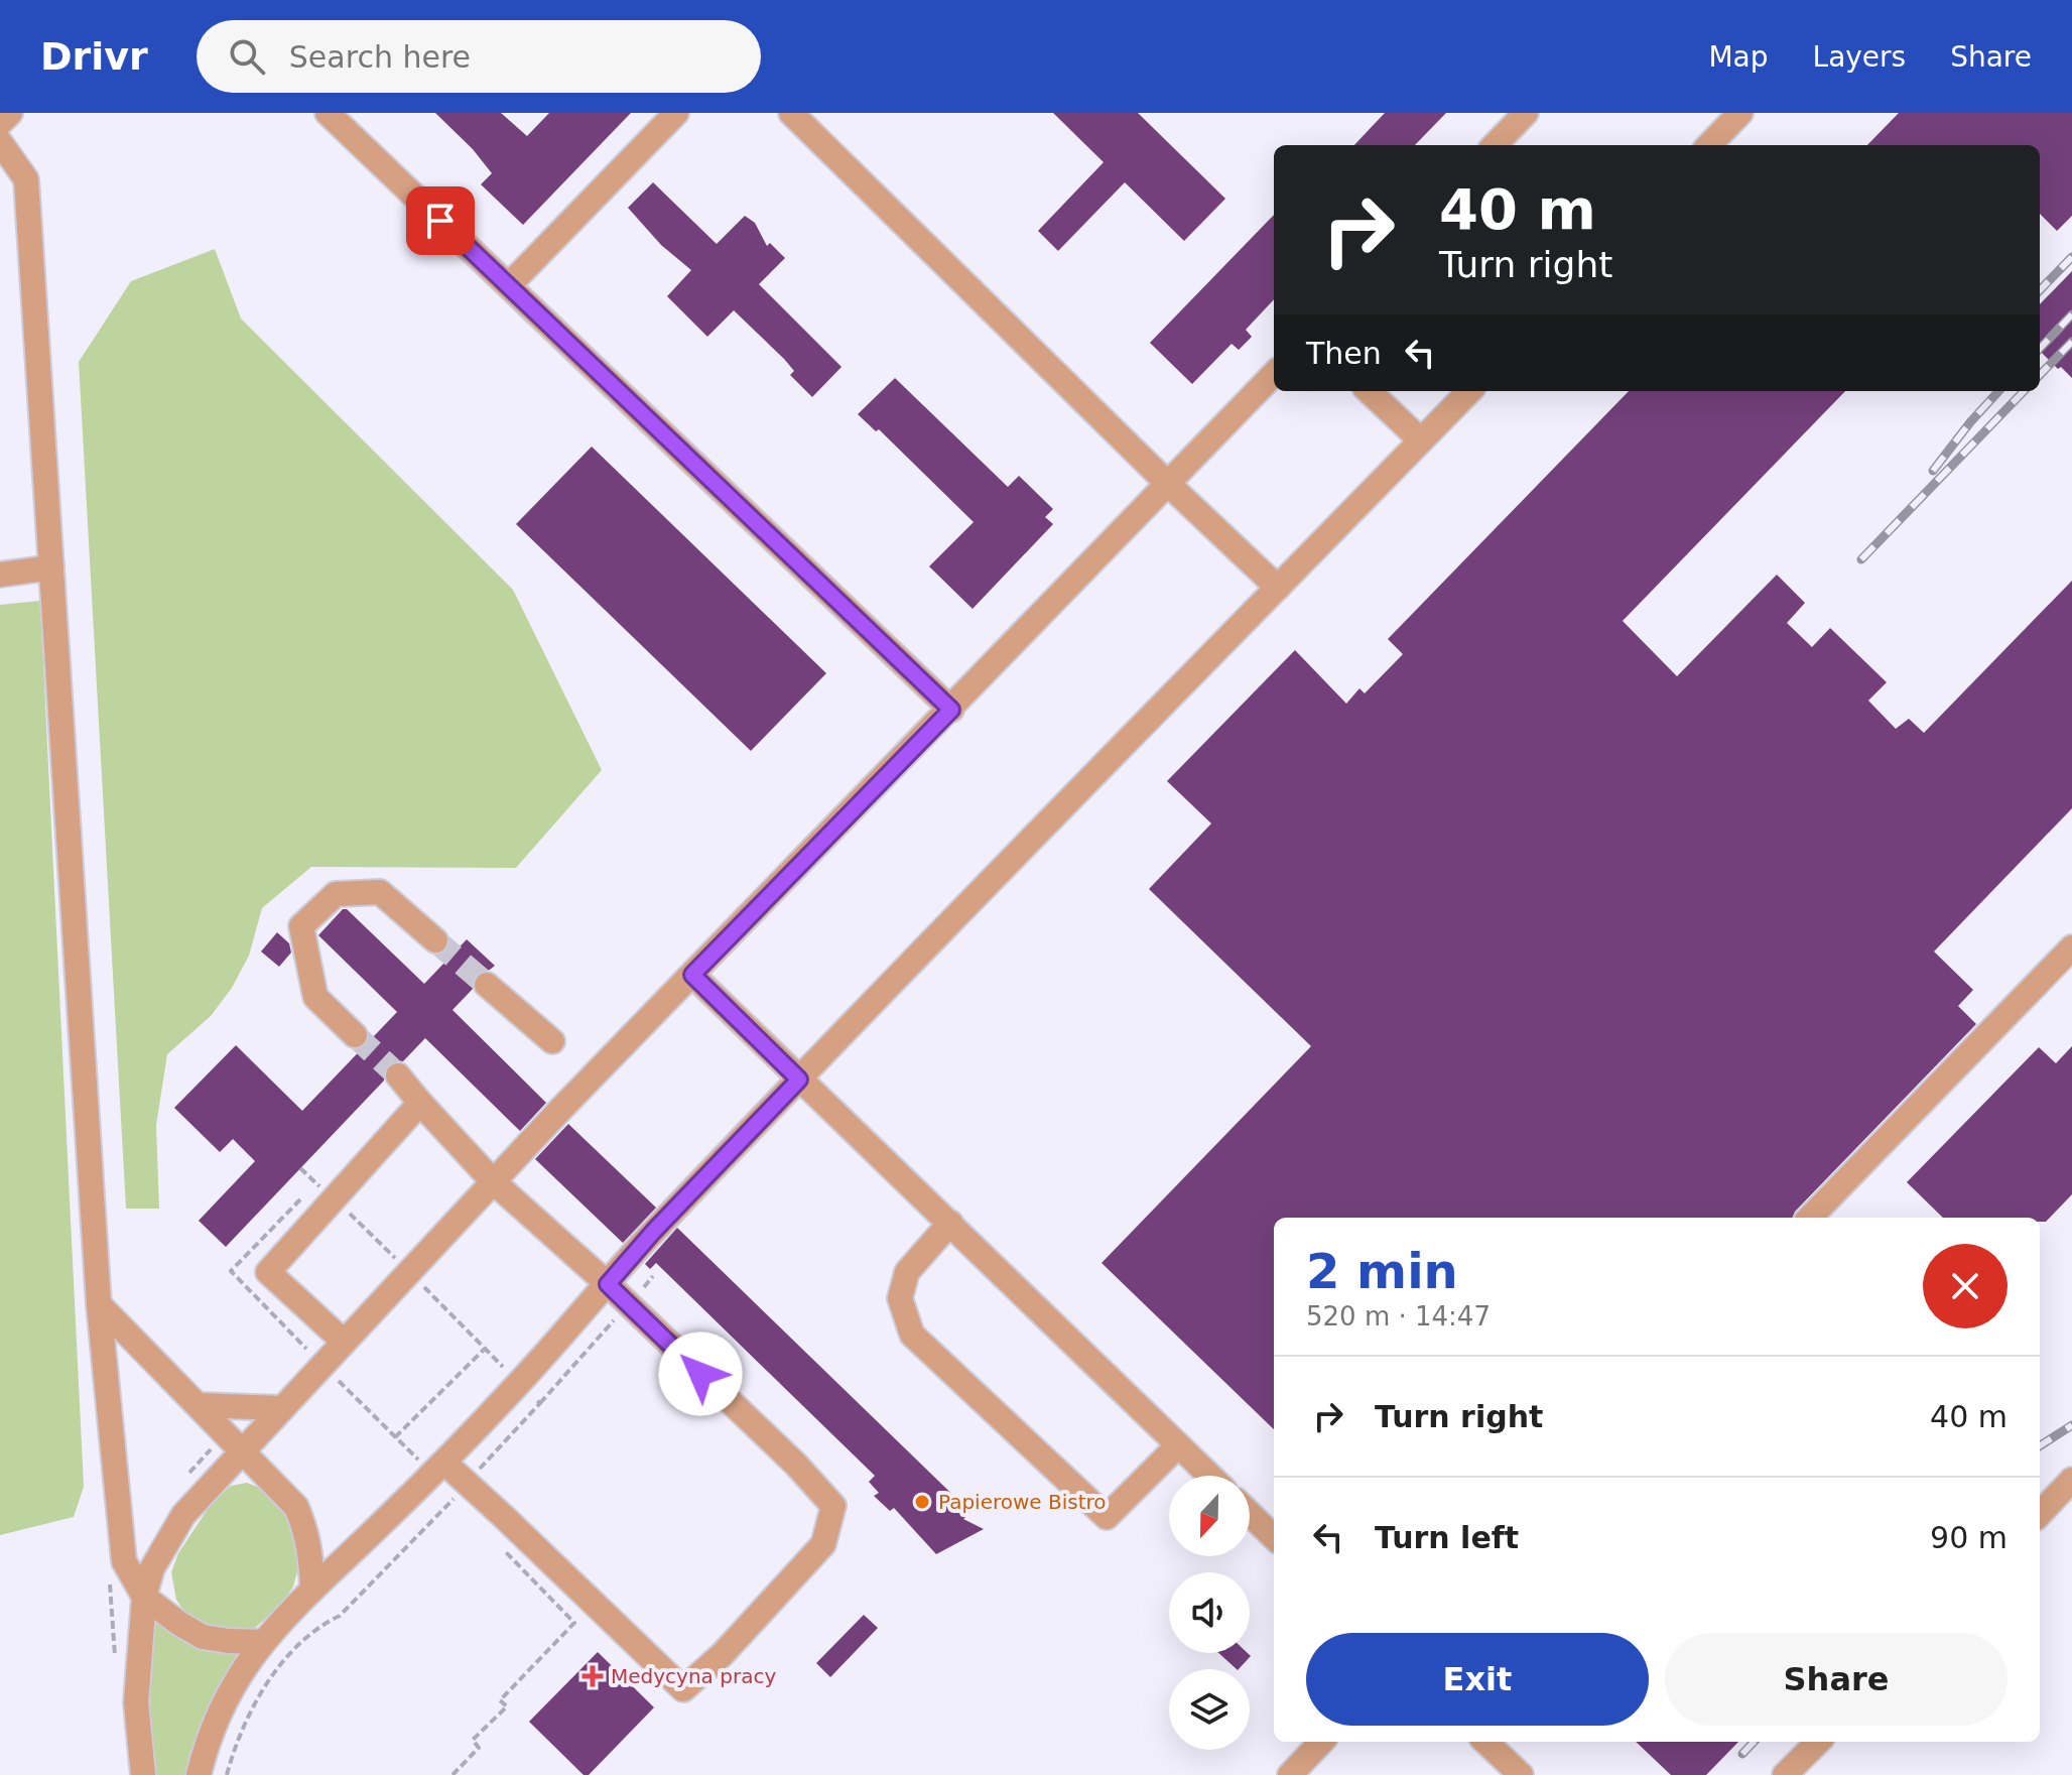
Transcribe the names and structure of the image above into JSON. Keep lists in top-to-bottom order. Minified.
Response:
{"places":{"other":["Papierowe Bistro"],"health":["Medycyna pracy"]},"north":"bottom","page":{"header":"Drivr","search":"Search here","nav":["Map","Layers","Share"],"turn":["40 m","Turn right"],"then":"Then","heading":["2 min","520 m · 14:47"],"list":[{"name":"Turn right","value":"40 m"},{"name":"Turn left","value":"90 m"}],"buttons":["Exit","Share"]}}
